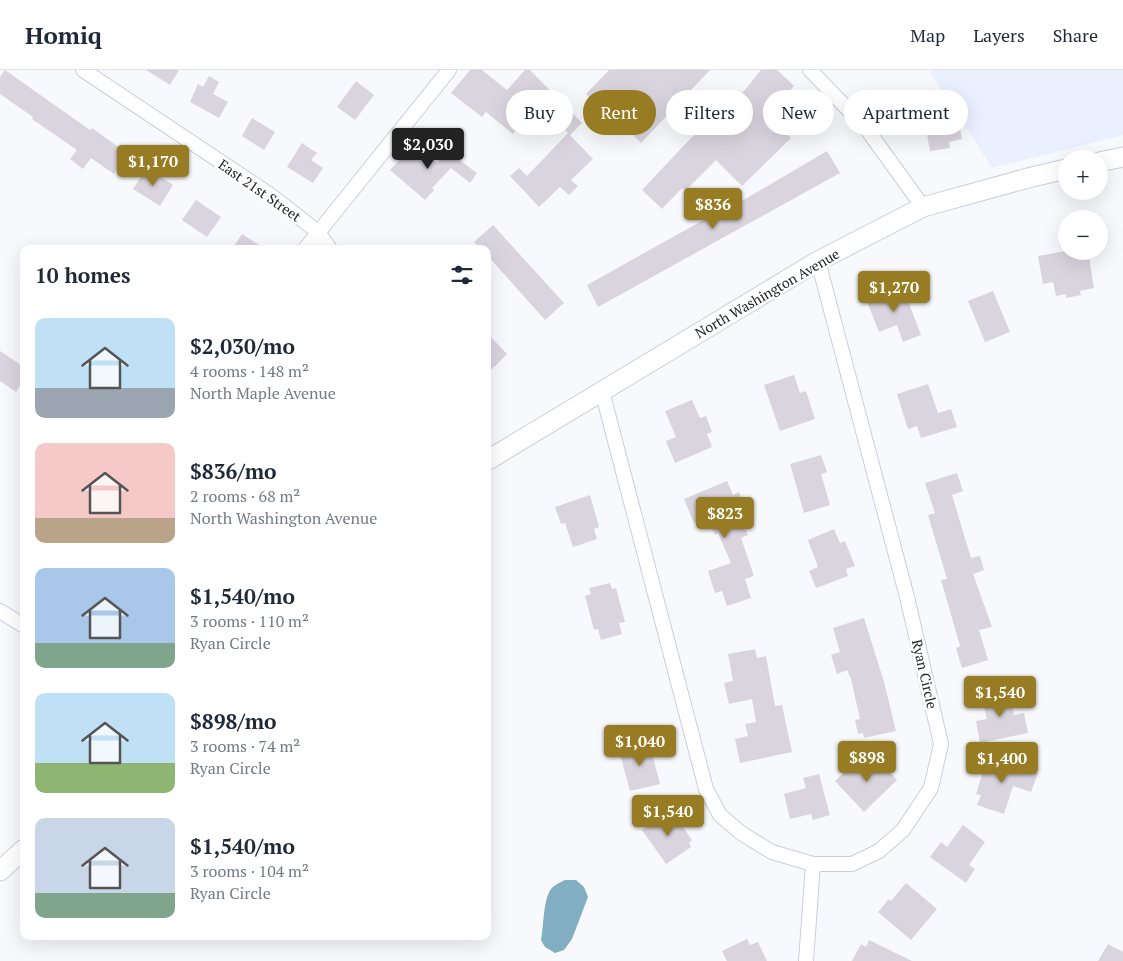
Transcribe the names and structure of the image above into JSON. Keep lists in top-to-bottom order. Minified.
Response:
{"streets":{"main road":["North Washington Avenue"],"street":["East 21st Street","Ryan Circle"]},"crossings":[["North Washington Avenue","Ryan Circle"]],"page":{"header":"Homiq","nav":["Map","Layers","Share"],"chip":["Buy","Rent","Filters","New","Apartment"],"price":["$2,030","$1,170","$836","$1,270","$823","$1,540","$1,040","$898","$1,400","$1,540"],"map_buttons":["+","−"],"heading":"10 homes","list":[{"name":"$2,030/mo","note":"4 rooms · 148 m² · North Maple Avenue"},{"name":"$836/mo","note":"2 rooms · 68 m² · North Washington Avenue"},{"name":"$1,540/mo","note":"3 rooms · 110 m² · Ryan Circle"},{"name":"$898/mo","note":"3 rooms · 74 m² · Ryan Circle"},{"name":"$1,540/mo","note":"3 rooms · 104 m² · Ryan Circle"}]}}
